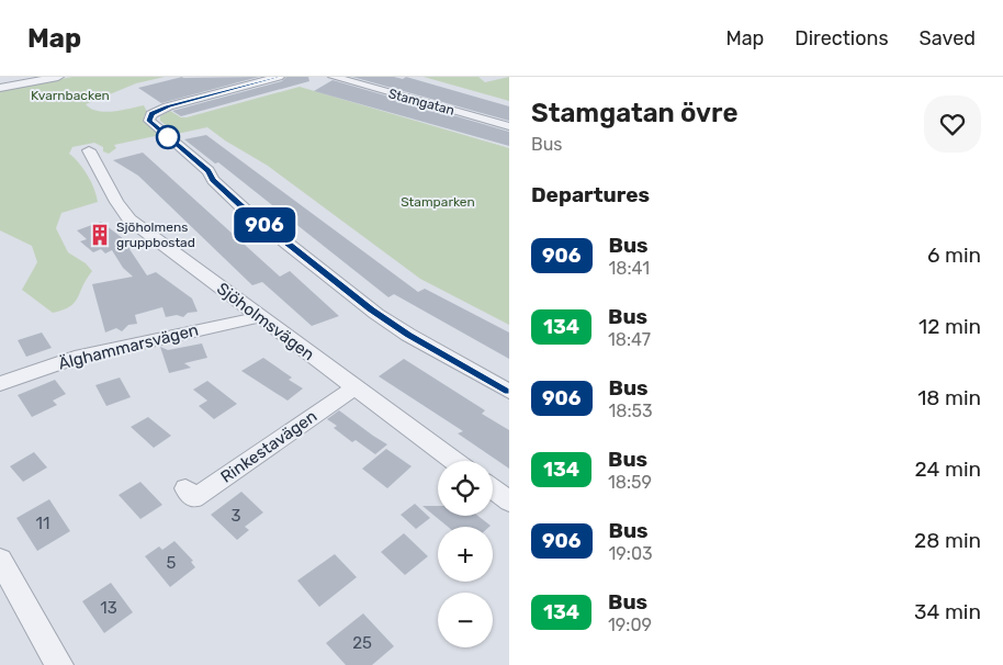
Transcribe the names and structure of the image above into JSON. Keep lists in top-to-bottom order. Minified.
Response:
{"streets":{"street":["Stamgatan","Sjöholmsvägen","Älghammarsvägen","Rinkestavägen"]},"crossings":[["Sjöholmsvägen","Älghammarsvägen"],["Sjöholmsvägen","Rinkestavägen"]],"parks":["Kvarnbacken","Stamparken"],"places":{"building":["Sjöholmens gruppbostad"]},"lines":["bus line 906"],"house_numbers":["3","11","5","13","25"],"page":{"header":"Map","nav":["Map","Directions","Saved"],"on_map":"906","heading":[["Stamgatan övre","Bus"],"Departures"],"list":[{"mark":"906","name":"Bus","note":"18:41","value":"6 min"},{"mark":"134","name":"Bus","note":"18:47","value":"12 min"},{"mark":"906","name":"Bus","note":"18:53","value":"18 min"},{"mark":"134","name":"Bus","note":"18:59","value":"24 min"},{"mark":"906","name":"Bus","note":"19:03","value":"28 min"},{"mark":"134","name":"Bus","note":"19:09","value":"34 min"}],"map_buttons":["+","−"]}}
